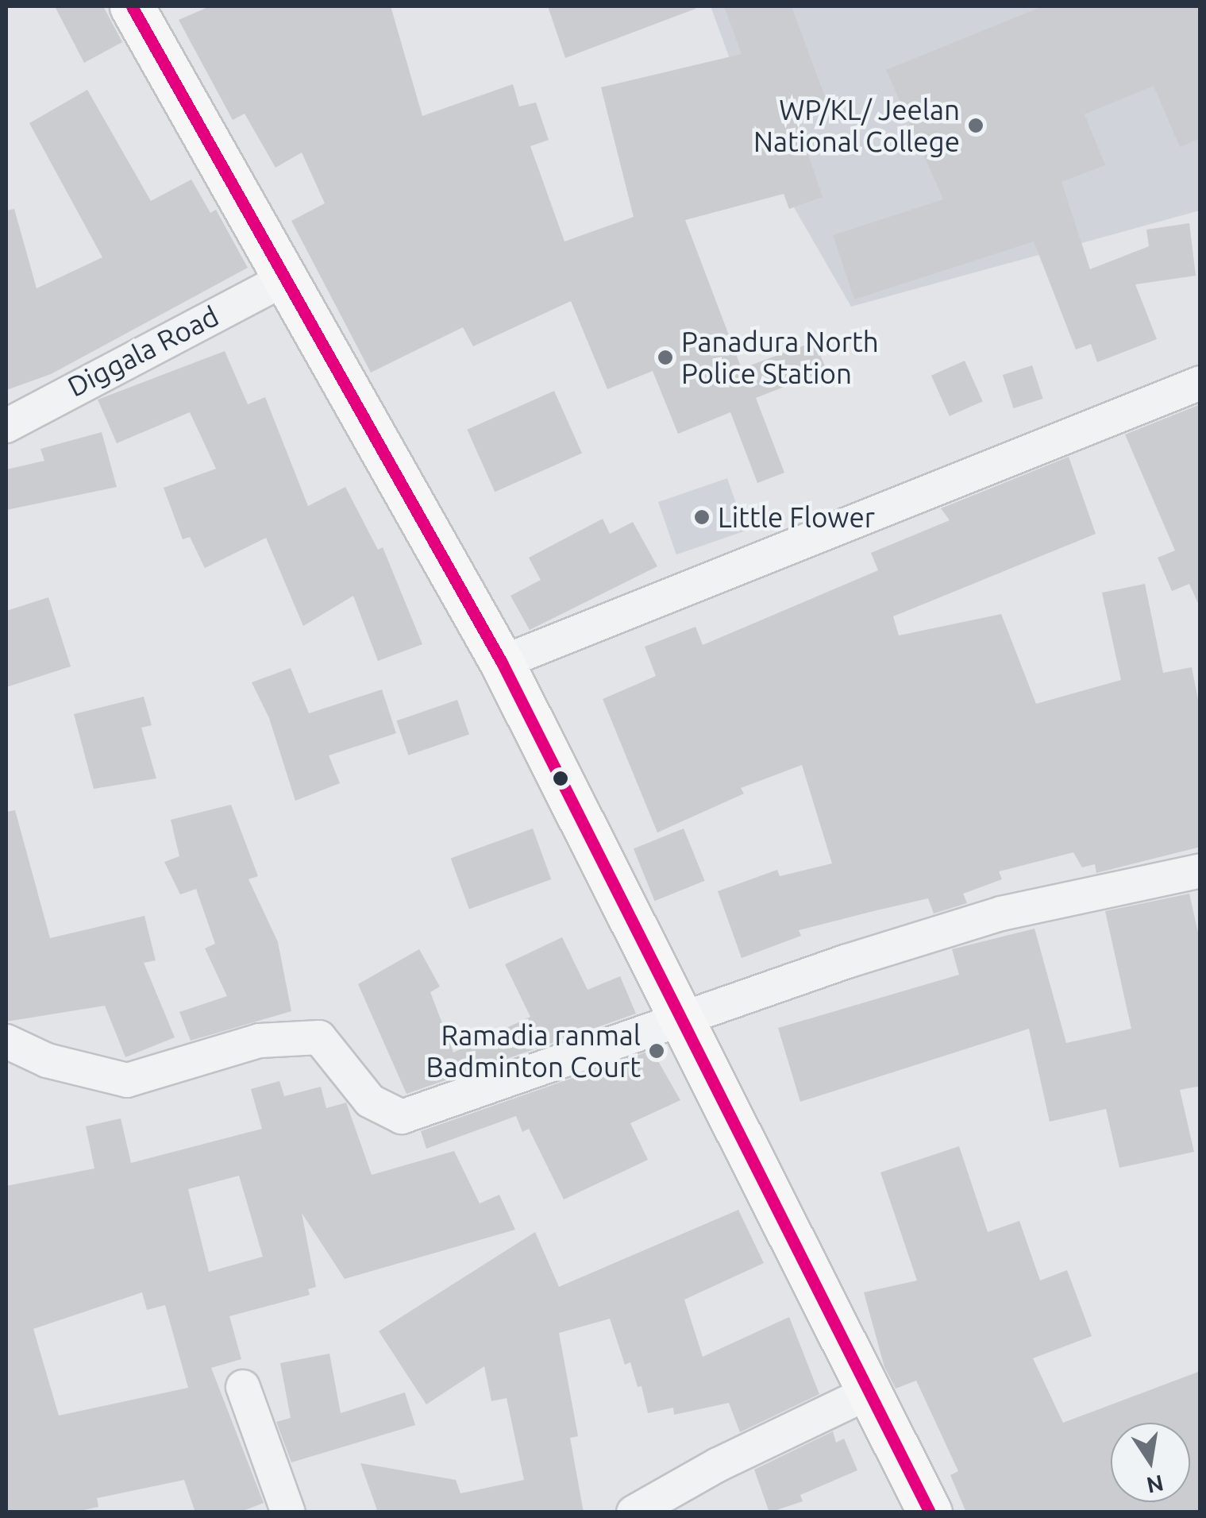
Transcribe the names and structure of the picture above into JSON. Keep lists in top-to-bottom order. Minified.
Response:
{"streets":{"street":["Diggala Road"]},"places":["WP/KL/ Jeelan National College","Panadura North Police Station","Little Flower","Ramadia ranmal Badminton Court"],"north":"bottom"}
